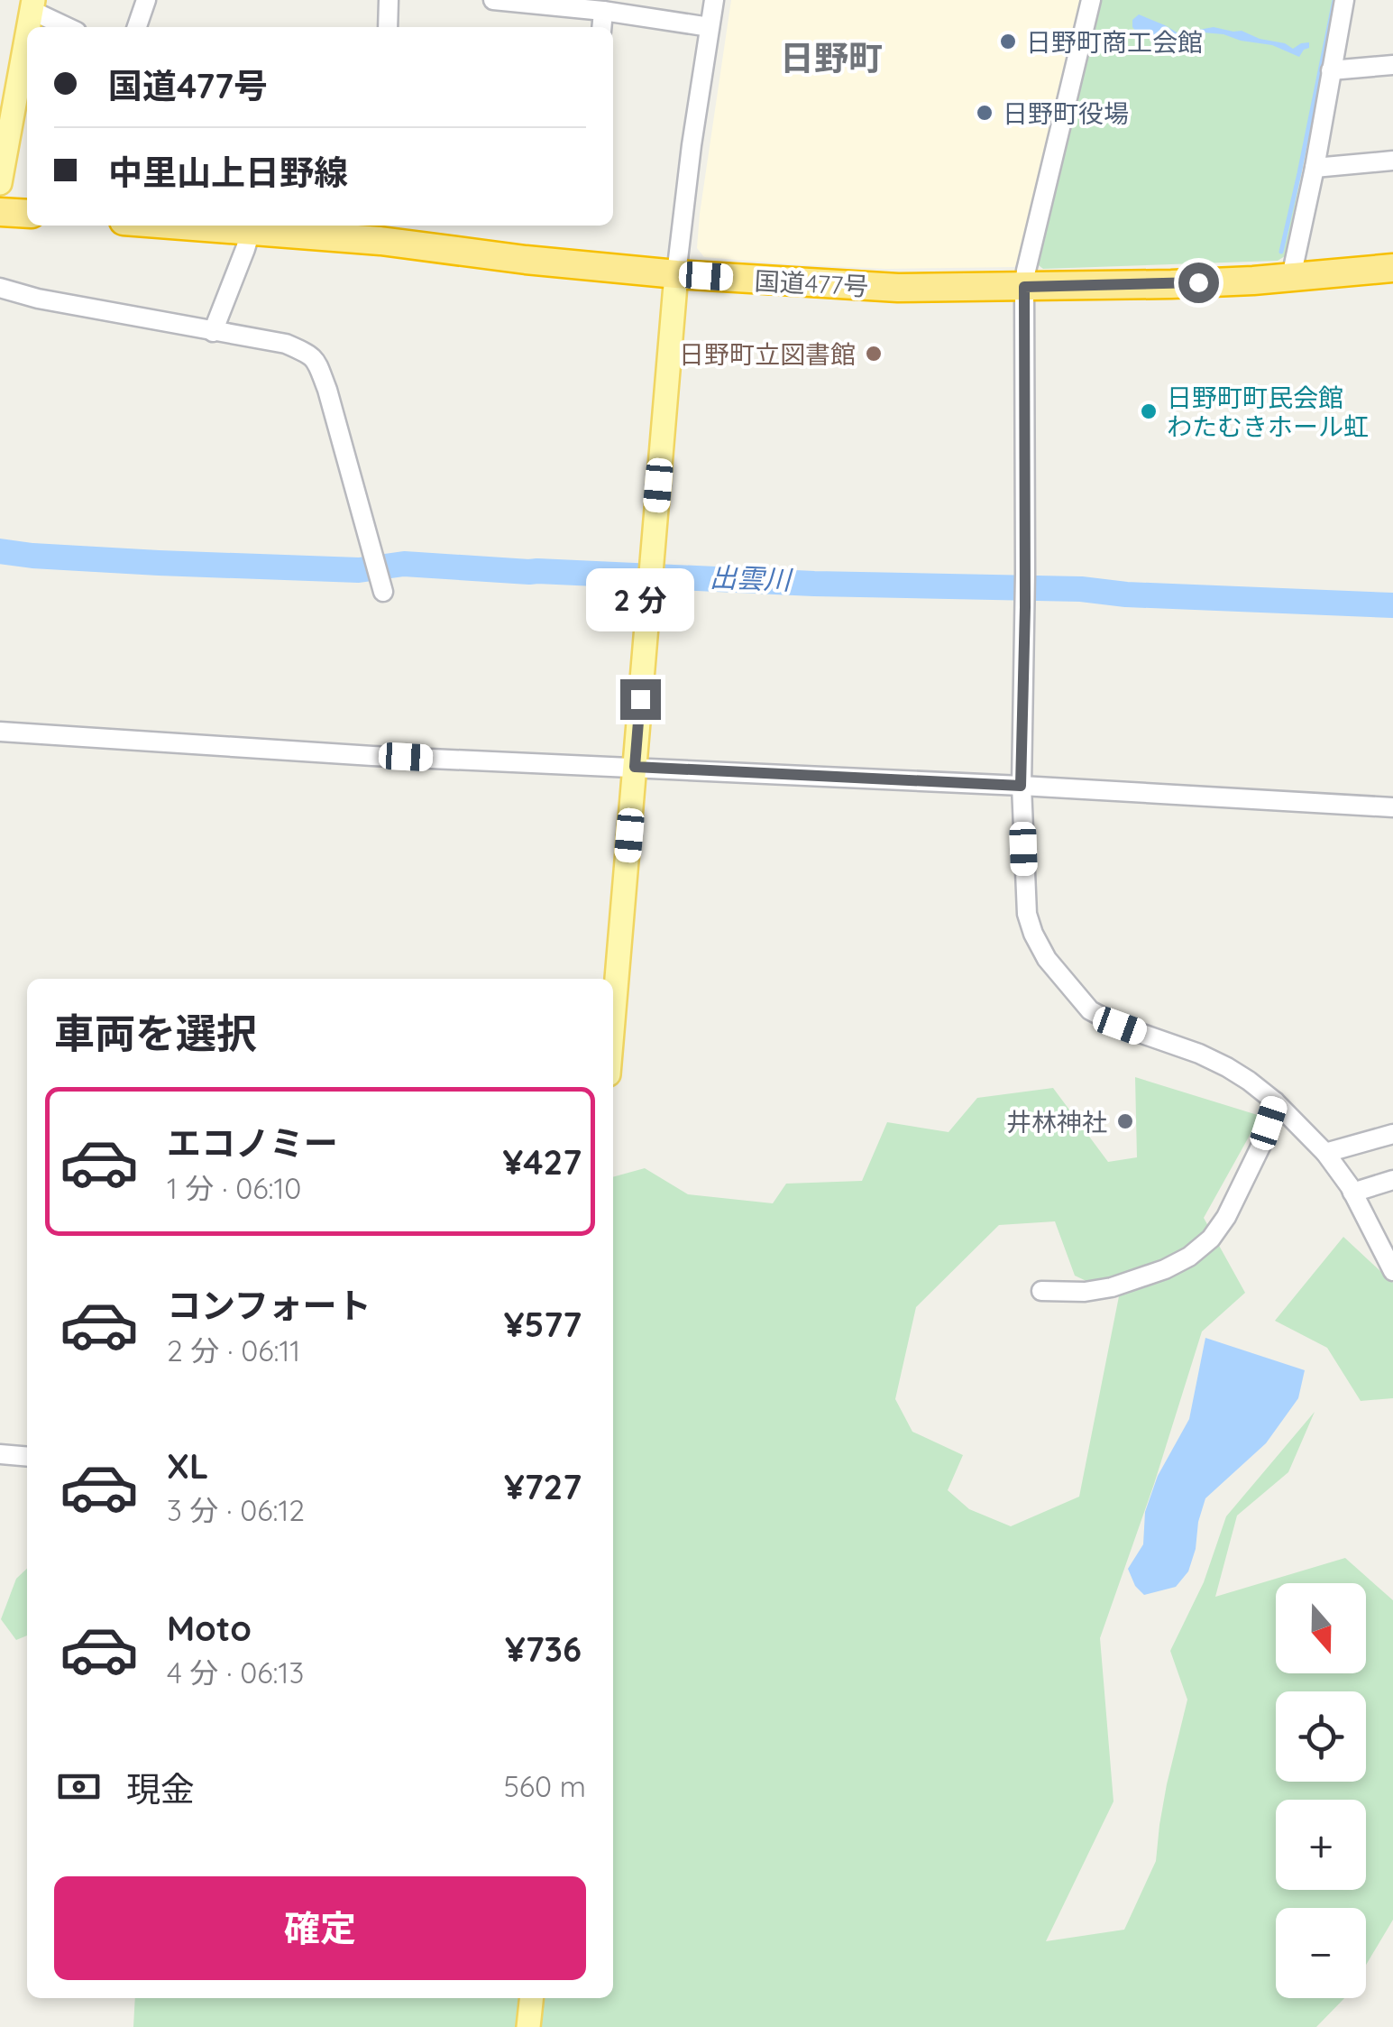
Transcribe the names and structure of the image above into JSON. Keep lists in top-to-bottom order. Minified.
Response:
{"streets":{"highway":["国道477号"]},"districts":["日野町"],"water":["出雲川"],"places":["日野町商工会館","日野町役場","日野町立図書館","日野町町民会館 わたむきホール虹","井林神社"],"north":"bottom","page":{"banner":["国道477号","中里山上日野線"],"bubble":"2 分","heading":"車両を選択","list":[{"name":"エコノミー","note":"1 分 · 06:10","value":"¥427"},{"name":"コンフォート","note":"2 分 · 06:11","value":"¥577"},{"name":"XL","note":"3 分 · 06:12","value":"¥727"},{"name":"Moto","note":"4 分 · 06:13","value":"¥736"}],"map_buttons":["+","−"],"pay":["現金","560 m"],"buttons":"確定"}}
